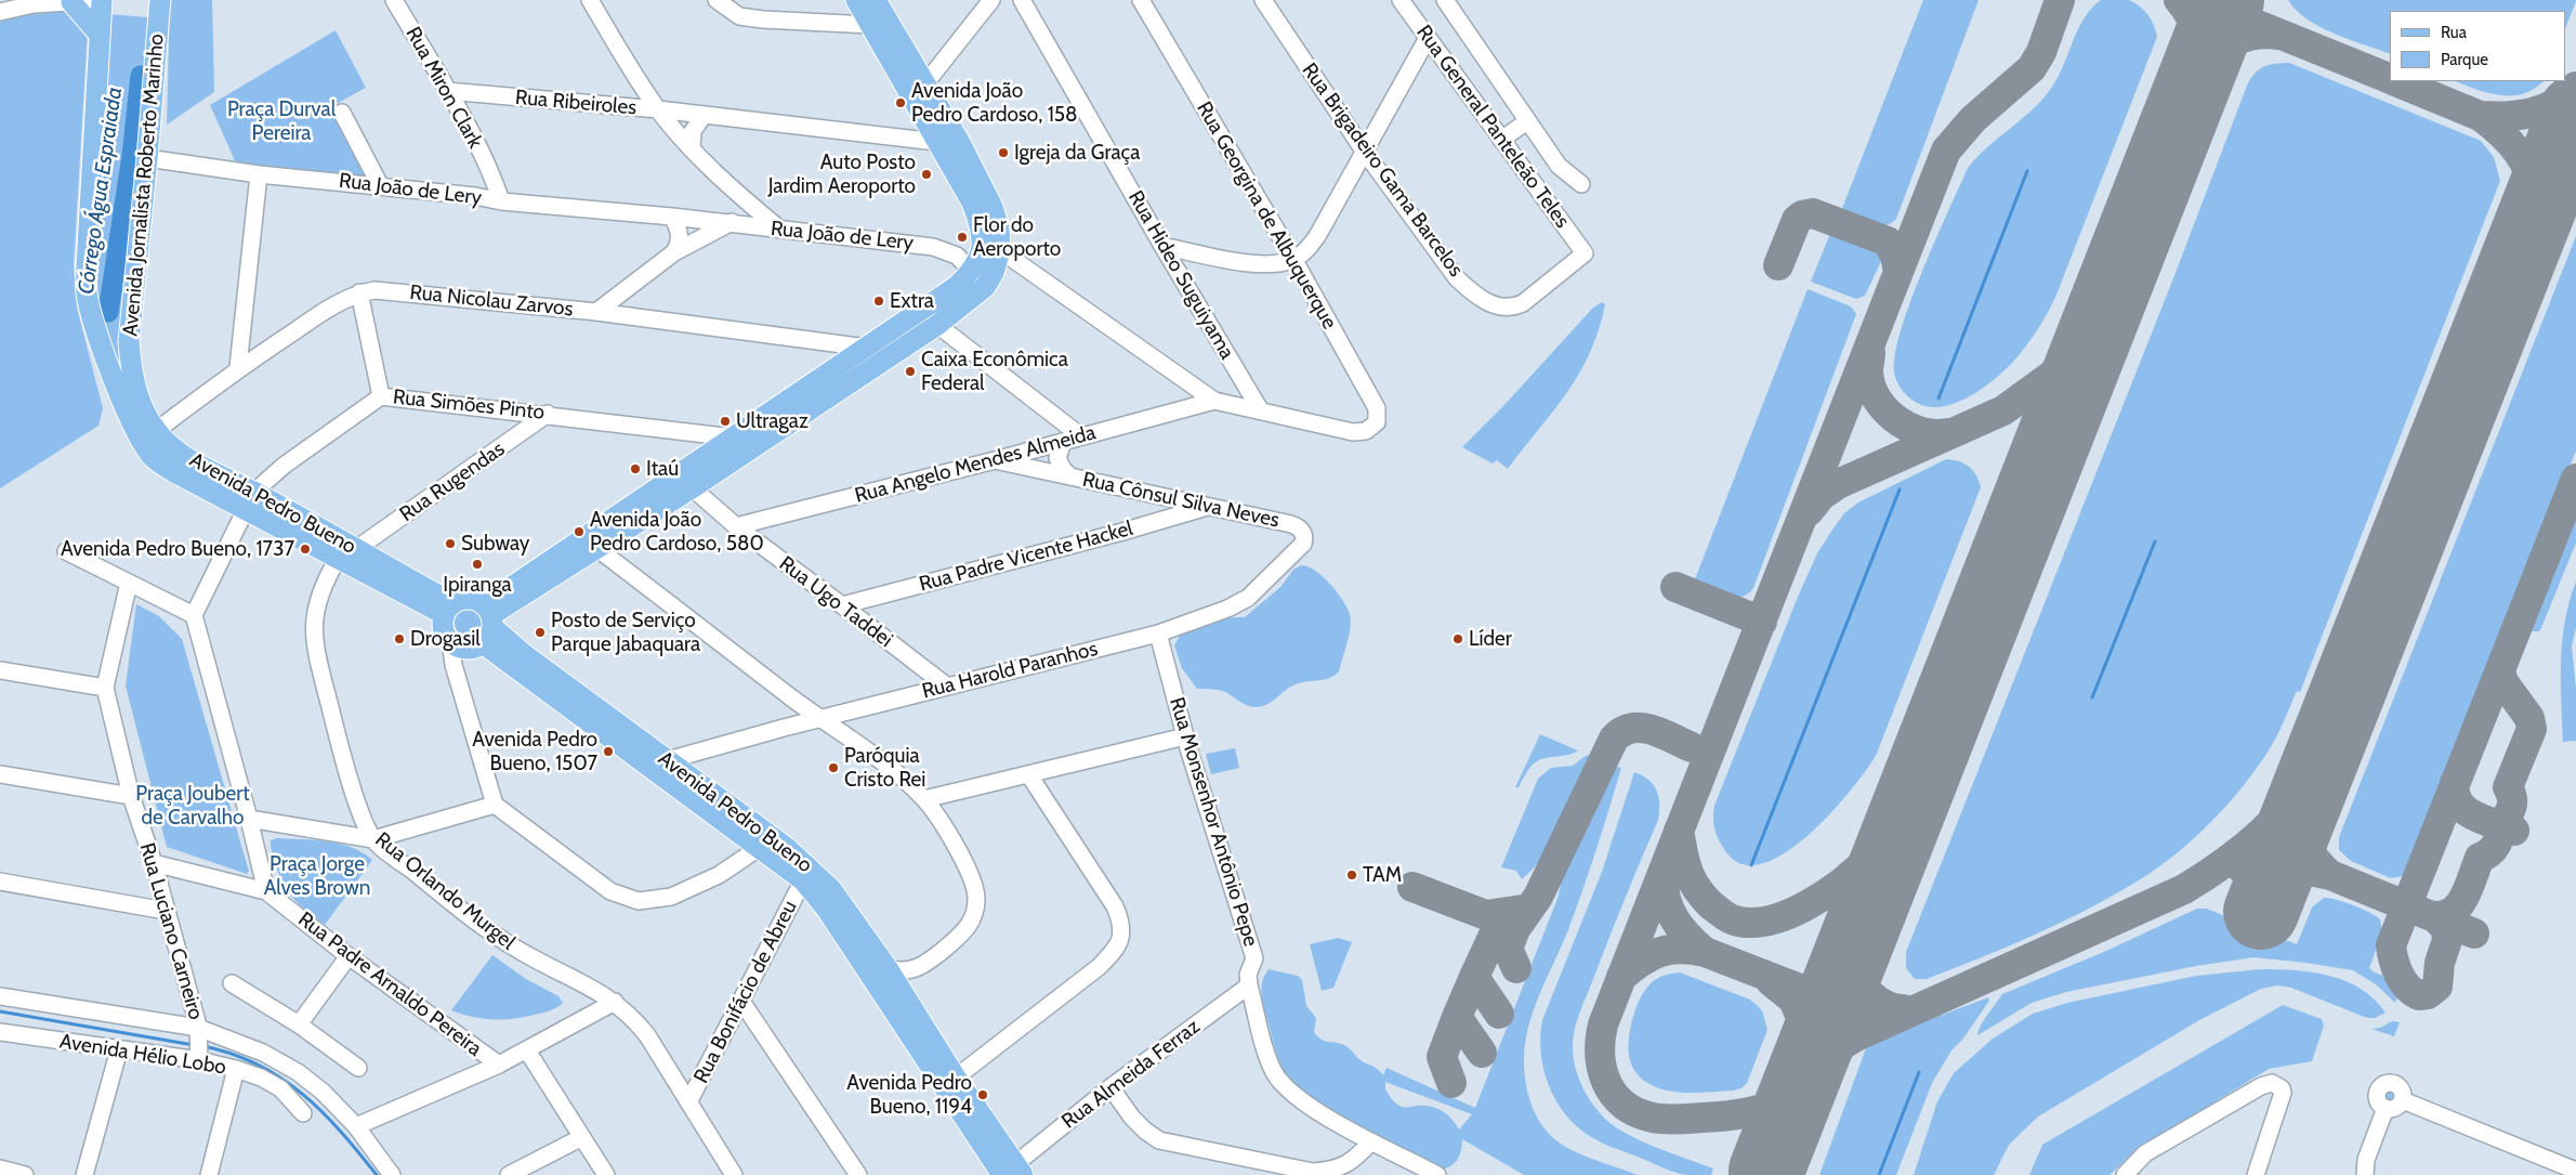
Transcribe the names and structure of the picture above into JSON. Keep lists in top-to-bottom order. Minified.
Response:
{"streets":{"main road":["Avenida Jornalista Roberto Marinho","Avenida Pedro Bueno"],"street":["Rua Miron Clark","Rua Ribeiroles","Rua General Panteleão Teles","Rua Brigadeiro Gama Barcelos","Rua João de Lery","Rua Georgina de Albuquerque","Rua Hideo Suguiyama","Rua Nicolau Zarvos","Rua Simões Pinto","Rua Angelo Mendes Almeida","Rua Rugendas","Rua Cônsul Silva Neves","Rua Padre Vicente Hackel","Rua Ugo Taddei","Rua Harold Paranhos","Rua Monsenhor Antônio Pepe","Rua Orlando Murgel","Rua Luciano Carneiro","Rua Padre Arnaldo Pereira","Rua Bonifácio de Abreu","Avenida Hélio Lobo","Rua Almeida Ferraz"]},"crossings":[["Rua Miron Clark","Rua Ribeiroles"],["Rua Miron Clark","Rua João de Lery"],["Rua General Panteleão Teles","Rua Brigadeiro Gama Barcelos"],["Avenida Jornalista Roberto Marinho","Rua João de Lery"],["Avenida Jornalista Roberto Marinho","Avenida Pedro Bueno"],["Rua Georgina de Albuquerque","Rua Hideo Suguiyama"],["Rua Nicolau Zarvos","Avenida Pedro Bueno"],["Rua Simões Pinto","Rua Rugendas"],["Rua Simões Pinto","Avenida Pedro Bueno"],["Rua Angelo Mendes Almeida","Rua Cônsul Silva Neves"],["Rua Angelo Mendes Almeida","Rua Ugo Taddei"],["Rua Rugendas","Avenida Pedro Bueno"],["Rua Cônsul Silva Neves","Rua Padre Vicente Hackel"],["Rua Cônsul Silva Neves","Rua Harold Paranhos"],["Avenida Pedro Bueno","Rua Harold Paranhos"],["Avenida Pedro Bueno","Rua Orlando Murgel"],["Avenida Pedro Bueno","Rua Bonifácio de Abreu"],["Avenida Pedro Bueno","Rua Almeida Ferraz"],["Rua Padre Vicente Hackel","Rua Ugo Taddei"],["Rua Ugo Taddei","Rua Harold Paranhos"],["Rua Harold Paranhos","Rua Monsenhor Antônio Pepe"],["Rua Monsenhor Antônio Pepe","Rua Almeida Ferraz"],["Rua Orlando Murgel","Rua Bonifácio de Abreu"],["Rua Luciano Carneiro","Avenida Hélio Lobo"]],"water":["Córrego Água Espraiada"],"parks":["Praça Durval Pereira","Praça Joubert de Carvalho","Praça Jorge Alves Brown"],"places":["Avenida João Pedro Cardoso, 158","Igreja da Graça","Auto Posto Jardim Aeroporto","Flor do Aeroporto","Extra","Caixa Econômica Federal","Ultragaz","Itaú","Avenida João Pedro Cardoso, 580","Subway","Avenida Pedro Bueno, 1737","Ipiranga","Posto de Serviço Parque Jabaquara","Drogasil","Líder","Avenida Pedro Bueno, 1507","Paróquia Cristo Rei","TAM","Avenida Pedro Bueno, 1194"],"legend":["Rua","Parque"]}
